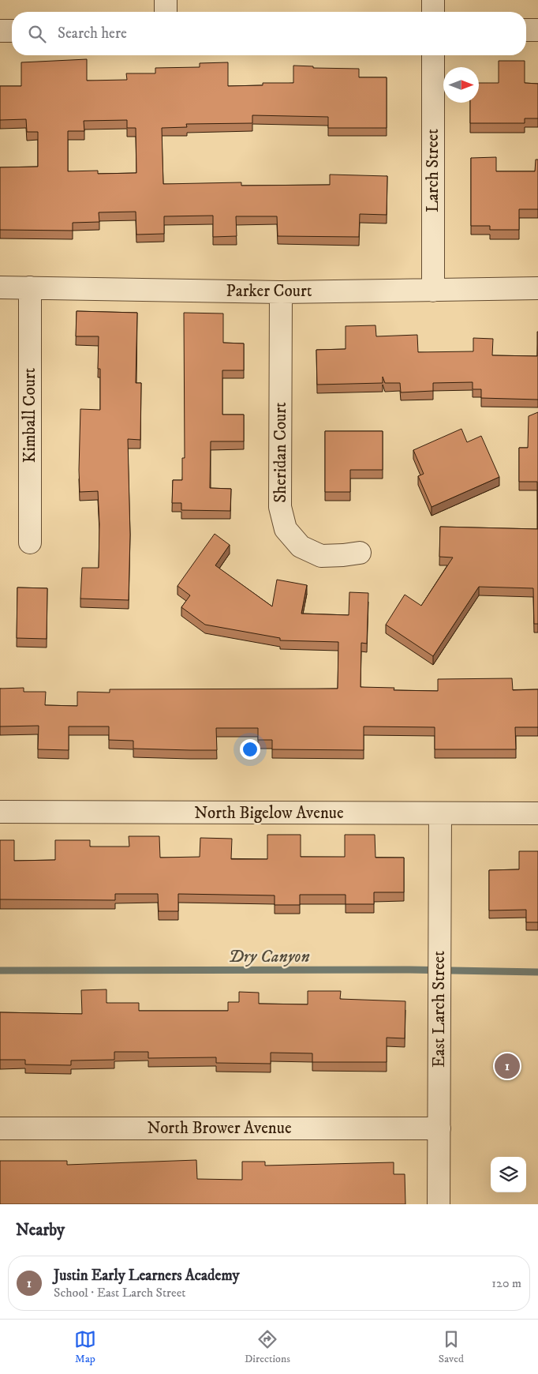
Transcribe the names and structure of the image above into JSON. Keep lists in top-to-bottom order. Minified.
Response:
{"streets":{"street":["Larch Street","Parker Court","Kimball Court","Sheridan Court","North Bigelow Avenue","East Larch Street","North Brower Avenue"]},"crossings":[["Larch Street","Parker Court"],["Parker Court","Kimball Court"],["Parker Court","Sheridan Court"],["North Bigelow Avenue","East Larch Street"],["East Larch Street","North Brower Avenue"]],"water":["Dry Canyon"],"north":"right","page":{"search":"Search here","pins":"1","heading":"Nearby","list":[{"mark":"1","name":"Justin Early Learners Academy","note":"School · East Larch Street","value":"120 m"}],"nav":["Map","Directions","Saved"]}}
